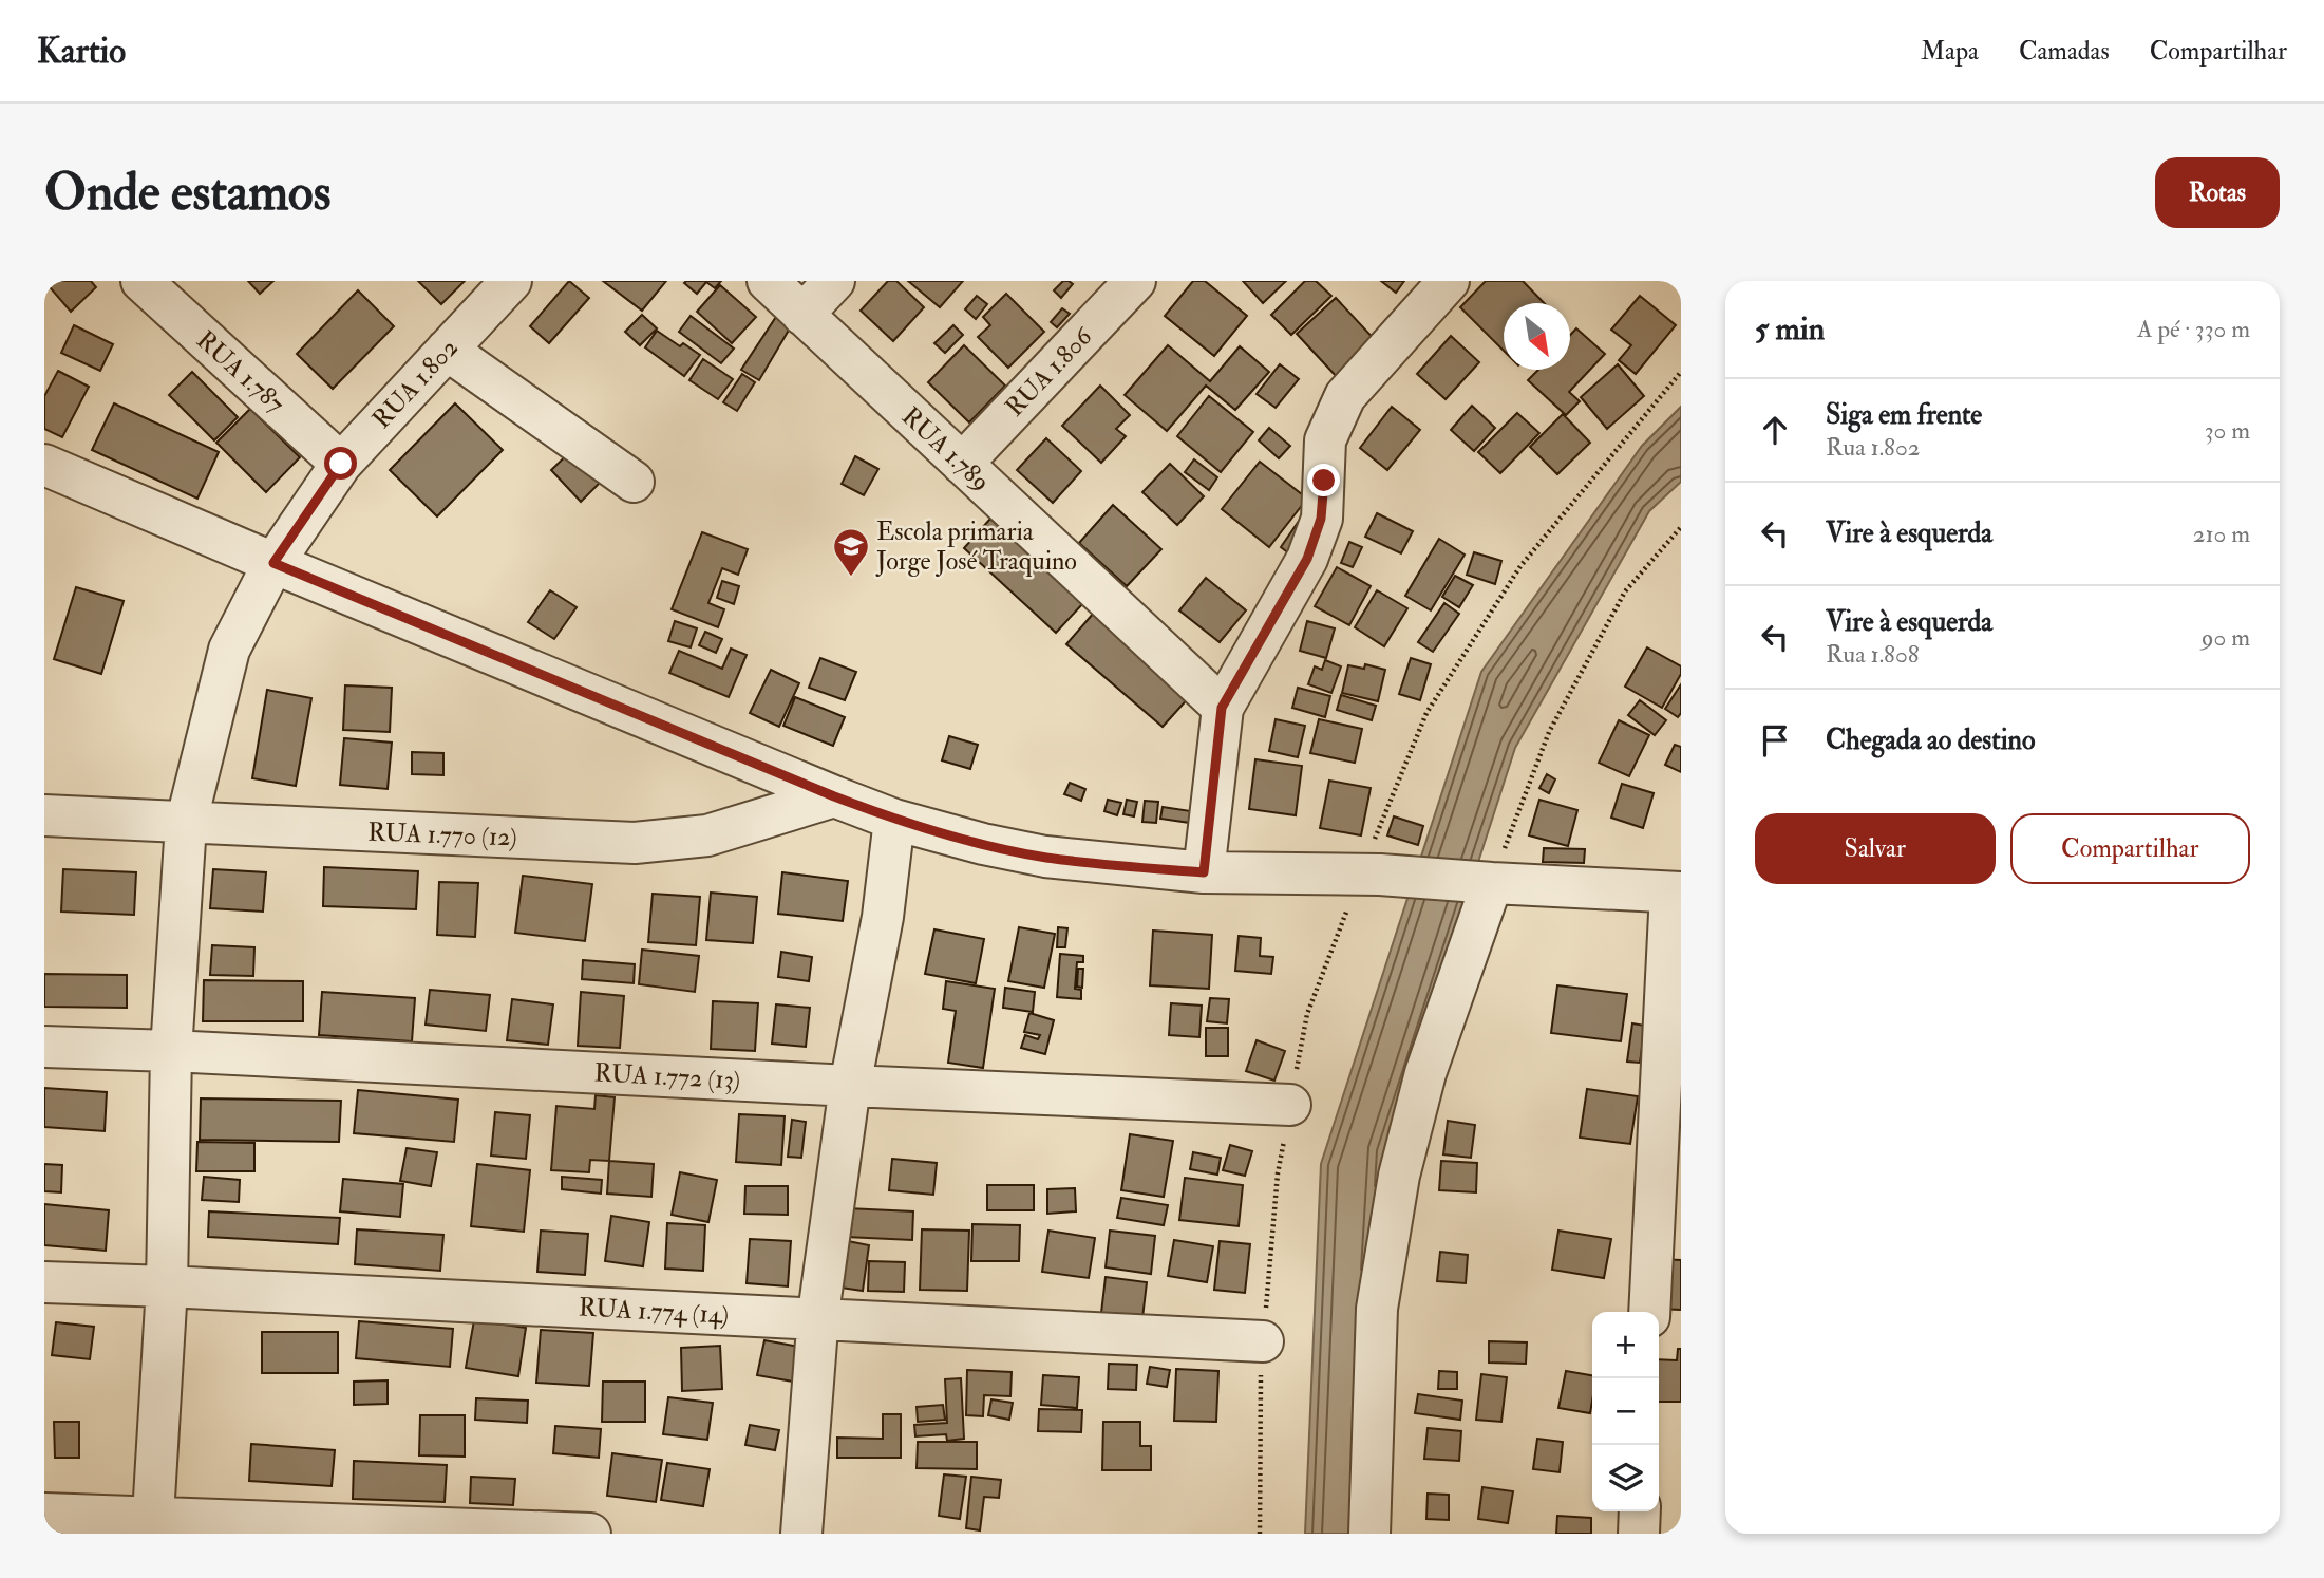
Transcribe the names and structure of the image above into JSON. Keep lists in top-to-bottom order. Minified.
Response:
{"streets":{"street":["RUA 1.787","RUA 1.806","RUA 1.802","RUA 1.789","RUA 1.770 (12)","RUA 1.772 (13)","RUA 1.774 (14)"]},"crossings":[["RUA 1.787","RUA 1.802"],["RUA 1.806","RUA 1.789"],["RUA 1.802","RUA 1.770 (12)"],["RUA 1.802","RUA 1.772 (13)"],["RUA 1.802","RUA 1.774 (14)"]],"places":{"school or university":["Escola primaria Jorge José Traquino"]},"north":"bottom right","page":{"header":"Kartio","nav":["Mapa","Camadas","Compartilhar"],"buttons":["Rotas",["Salvar","Compartilhar"]],"title":"Onde estamos","heading":["5 min","A pé · 330 m"],"list":[["Siga em frente","Rua 1.802","30 m"],["Vire à esquerda","210 m"],["Vire à esquerda","Rua 1.808","90 m"],"Chegada ao destino"],"map_buttons":["+","−"]}}
